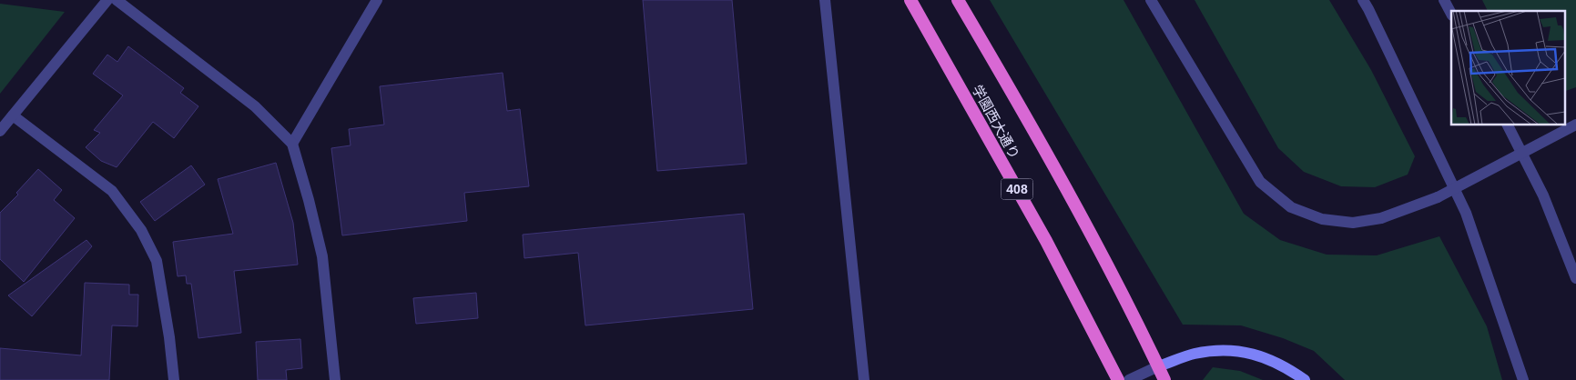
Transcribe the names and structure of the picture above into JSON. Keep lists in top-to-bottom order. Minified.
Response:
{"streets":{"highway":["学園西大通り","408"]}}
